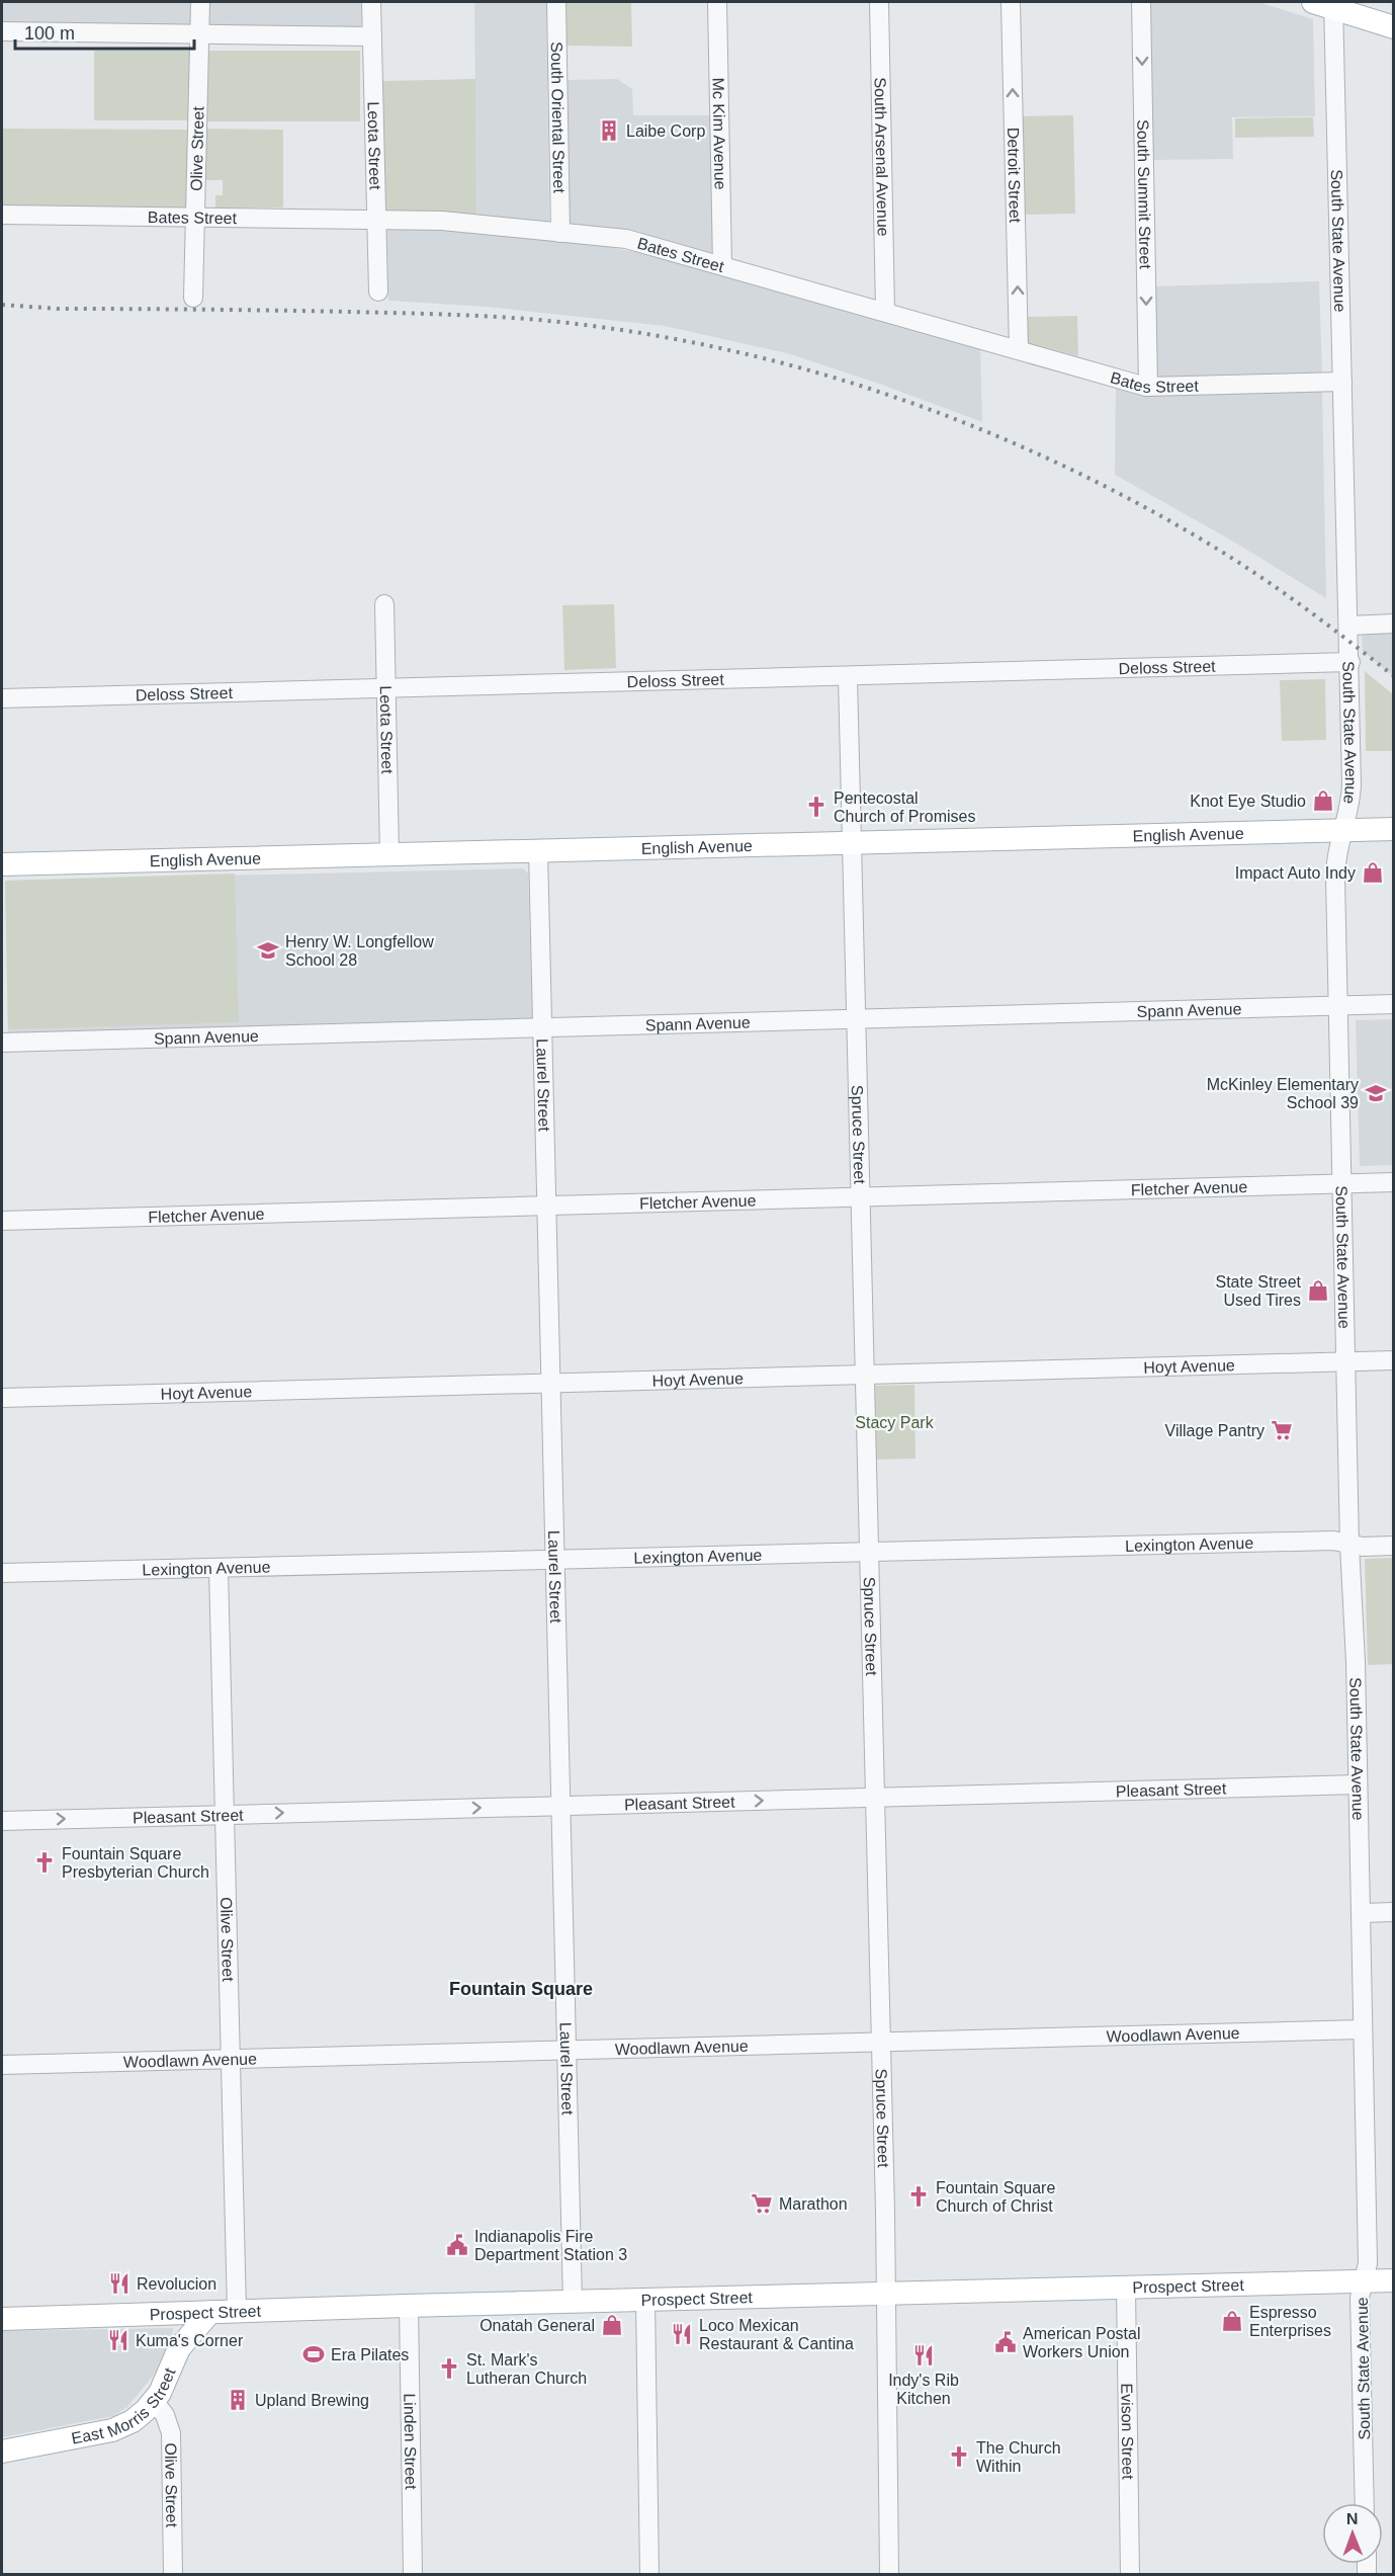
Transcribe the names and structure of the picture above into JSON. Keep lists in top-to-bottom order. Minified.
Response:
{"streets":{"main road":["English Avenue","Prospect Street","East Morris Street"],"street":["South Oriental Street","Mc Kim Avenue","Leota Street","Olive Street","South Arsenal Avenue","Detroit Street","South Summit Street","Bates Street","South State Avenue","Deloss Street","Spann Avenue","Laurel Street","Spruce Street","Fletcher Avenue","Hoyt Avenue","Lexington Avenue","Pleasant Street","Woodlawn Avenue","Evison Street","Linden Street"]},"crossings":[["South Oriental Street","Bates Street"],["Mc Kim Avenue","Bates Street"],["Leota Street","Bates Street"],["Leota Street","Deloss Street"],["Leota Street","English Avenue"],["Olive Street","Bates Street"],["Olive Street","Lexington Avenue"],["Olive Street","Pleasant Street"],["Olive Street","Woodlawn Avenue"],["Olive Street","Prospect Street"],["Olive Street","East Morris Street"],["South Arsenal Avenue","Bates Street"],["Detroit Street","Bates Street"],["South Summit Street","Bates Street"],["Bates Street","South State Avenue"],["South State Avenue","Deloss Street"],["South State Avenue","English Avenue"],["South State Avenue","Spann Avenue"],["South State Avenue","Fletcher Avenue"],["South State Avenue","Hoyt Avenue"],["South State Avenue","Lexington Avenue"],["South State Avenue","Pleasant Street"],["South State Avenue","Woodlawn Avenue"],["South State Avenue","Prospect Street"],["Deloss Street","Spruce Street"],["English Avenue","Laurel Street"],["English Avenue","Spruce Street"],["Spann Avenue","Laurel Street"],["Spann Avenue","Spruce Street"],["Laurel Street","Fletcher Avenue"],["Laurel Street","Hoyt Avenue"],["Laurel Street","Lexington Avenue"],["Laurel Street","Pleasant Street"],["Laurel Street","Woodlawn Avenue"],["Laurel Street","Prospect Street"],["Spruce Street","Fletcher Avenue"],["Spruce Street","Hoyt Avenue"],["Spruce Street","Lexington Avenue"],["Spruce Street","Pleasant Street"],["Spruce Street","Woodlawn Avenue"],["Spruce Street","Prospect Street"],["Prospect Street","East Morris Street"],["Prospect Street","Evison Street"],["Prospect Street","Linden Street"]],"one_way":["Detroit Street","South Summit Street","Pleasant Street"],"districts":["Fountain Square"],"parks":["Stacy Park"],"places":{"building":["Laibe Corp","Upland Brewing"],"shop":["Knot Eye Studio","Impact Auto Indy","State Street Used Tires","Espresso Enterprises","Onatah General"],"church":["Pentecostal Church of Promises","Fountain Square Presbyterian Church","Fountain Square Church of Christ","St. Mark's Lutheran Church","The Church Within"],"school or university":["Henry W. Longfellow School 28","McKinley Elementary School 39"],"supermarket":["Village Pantry","Marathon"],"public building":["Indianapolis Fire Department Station 3","American Postal Workers Union"],"restaurant":["Revolucion","Loco Mexican Restaurant & Cantina","Kuma's Corner","Indy's Rib Kitchen"],"sports":["Era Pilates"]},"scale_bar":"100 m","north":"top"}
